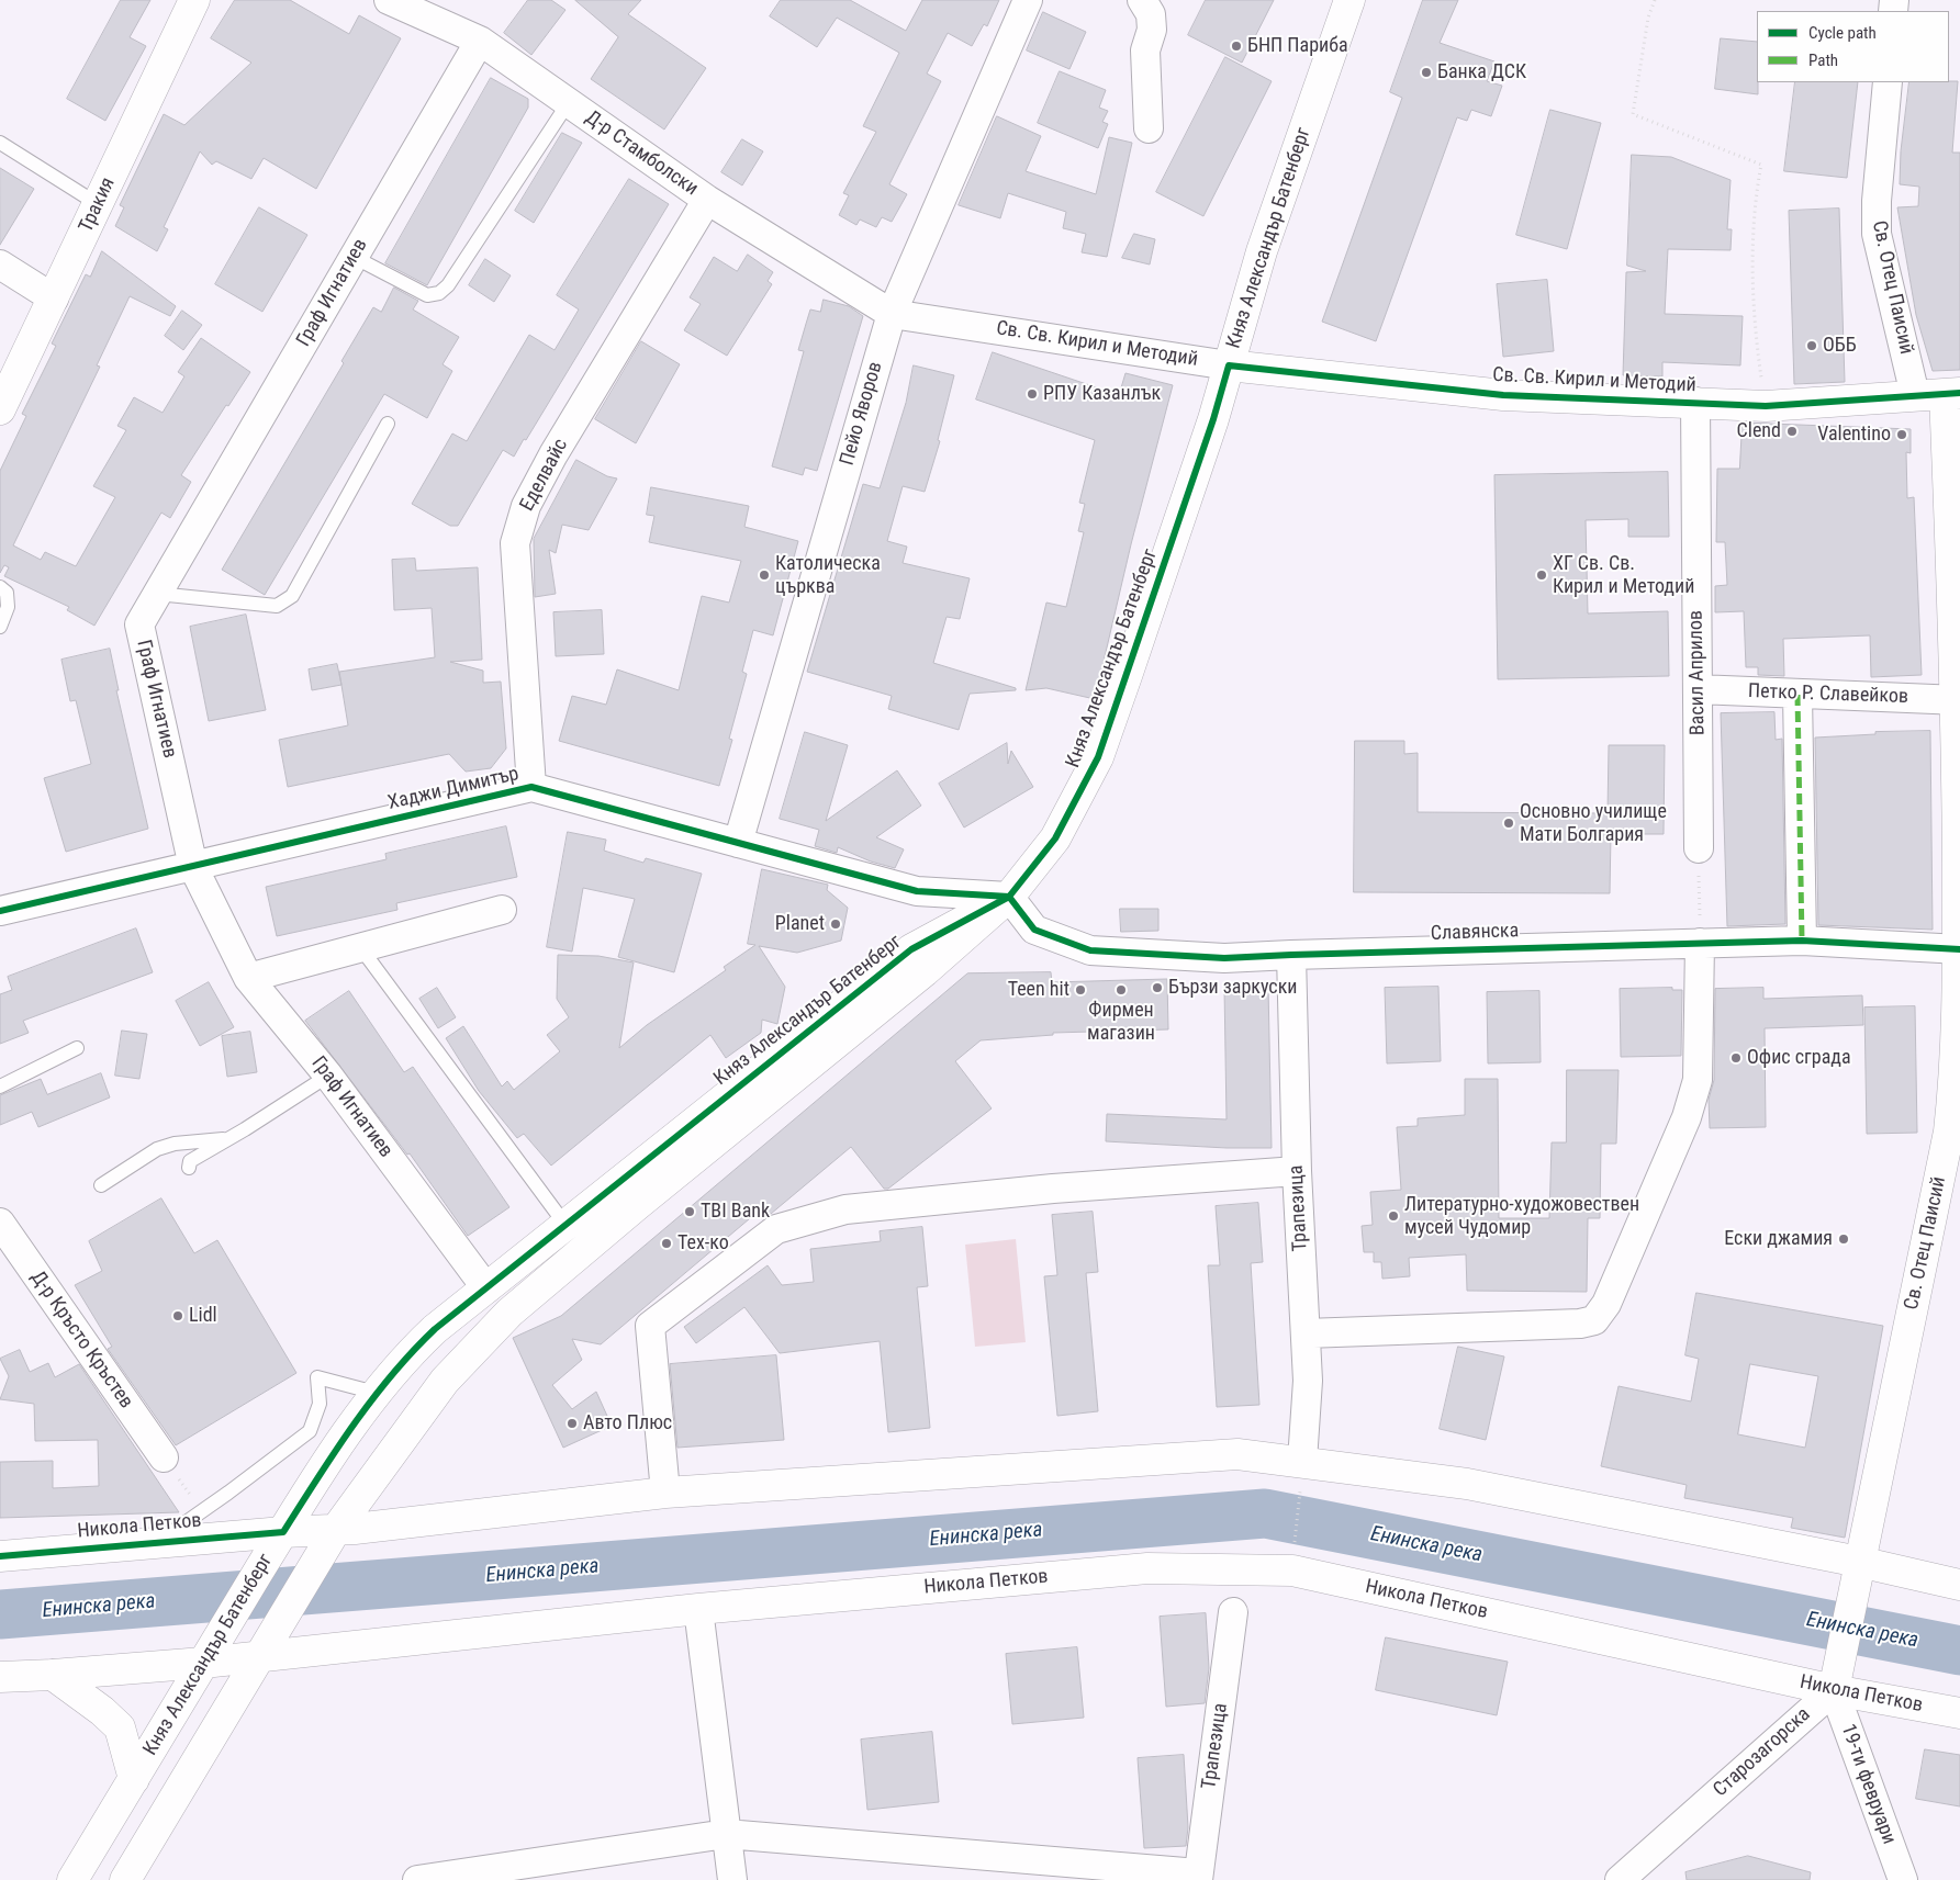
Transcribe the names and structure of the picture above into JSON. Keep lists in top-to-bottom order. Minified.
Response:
{"streets":{"main road":["Тракия","Княз Александър Батенберг","Св. Отец Паисий","Св. Св. Кирил и Методий","Никола Петков"],"street":["Д-р Стамболски","Граф Игнатиев","Пейо Яворов","Еделвайс","Васил Априлов","Петко Р. Славейков","Хаджи Димитър","Славянска","Трапезица","Д-р Кръсто Кръстев","Старозагорска","19-ти февруари"]},"crossings":[["Д-р Стамболски","Граф Игнатиев"],["Д-р Стамболски","Св. Св. Кирил и Методий"],["Д-р Стамболски","Пейо Яворов"],["Д-р Стамболски","Еделвайс"],["Княз Александър Батенберг","Граф Игнатиев"],["Княз Александър Батенберг","Св. Св. Кирил и Методий"],["Княз Александър Батенберг","Хаджи Димитър"],["Княз Александър Батенберг","Славянска"],["Княз Александър Батенберг","Никола Петков"],["Св. Отец Паисий","Св. Св. Кирил и Методий"],["Св. Отец Паисий","Петко Р. Славейков"],["Св. Отец Паисий","Славянска"],["Св. Отец Паисий","Никола Петков"],["Граф Игнатиев","Хаджи Димитър"],["Св. Св. Кирил и Методий","Пейо Яворов"],["Св. Св. Кирил и Методий","Васил Априлов"],["Пейо Яворов","Хаджи Димитър"],["Еделвайс","Хаджи Димитър"],["Васил Априлов","Петко Р. Славейков"],["Хаджи Димитър","Славянска"],["Славянска","Трапезица"],["Трапезица","Никола Петков"],["Никола Петков","Старозагорска"],["Никола Петков","19-ти февруари"],["Старозагорска","19-ти февруари"]],"water":["Енинска река"],"places":["БНП Париба","Банка ДСК","ОББ","РПУ Казанлък","Clend","Valentino","Католическа църква","ХГ Св. Св. Кирил и Методий","Основно училище Мати Болгария","Planet","Бързи заркуски","Teen hit","Фирмен магазин","Офис сграда","TBI Bank","Литературно-художовествен мусей Чудомир","Ески джамия","Тех-ко","Lidl","Авто Плюс"],"legend":["Cycle path","Path"]}
